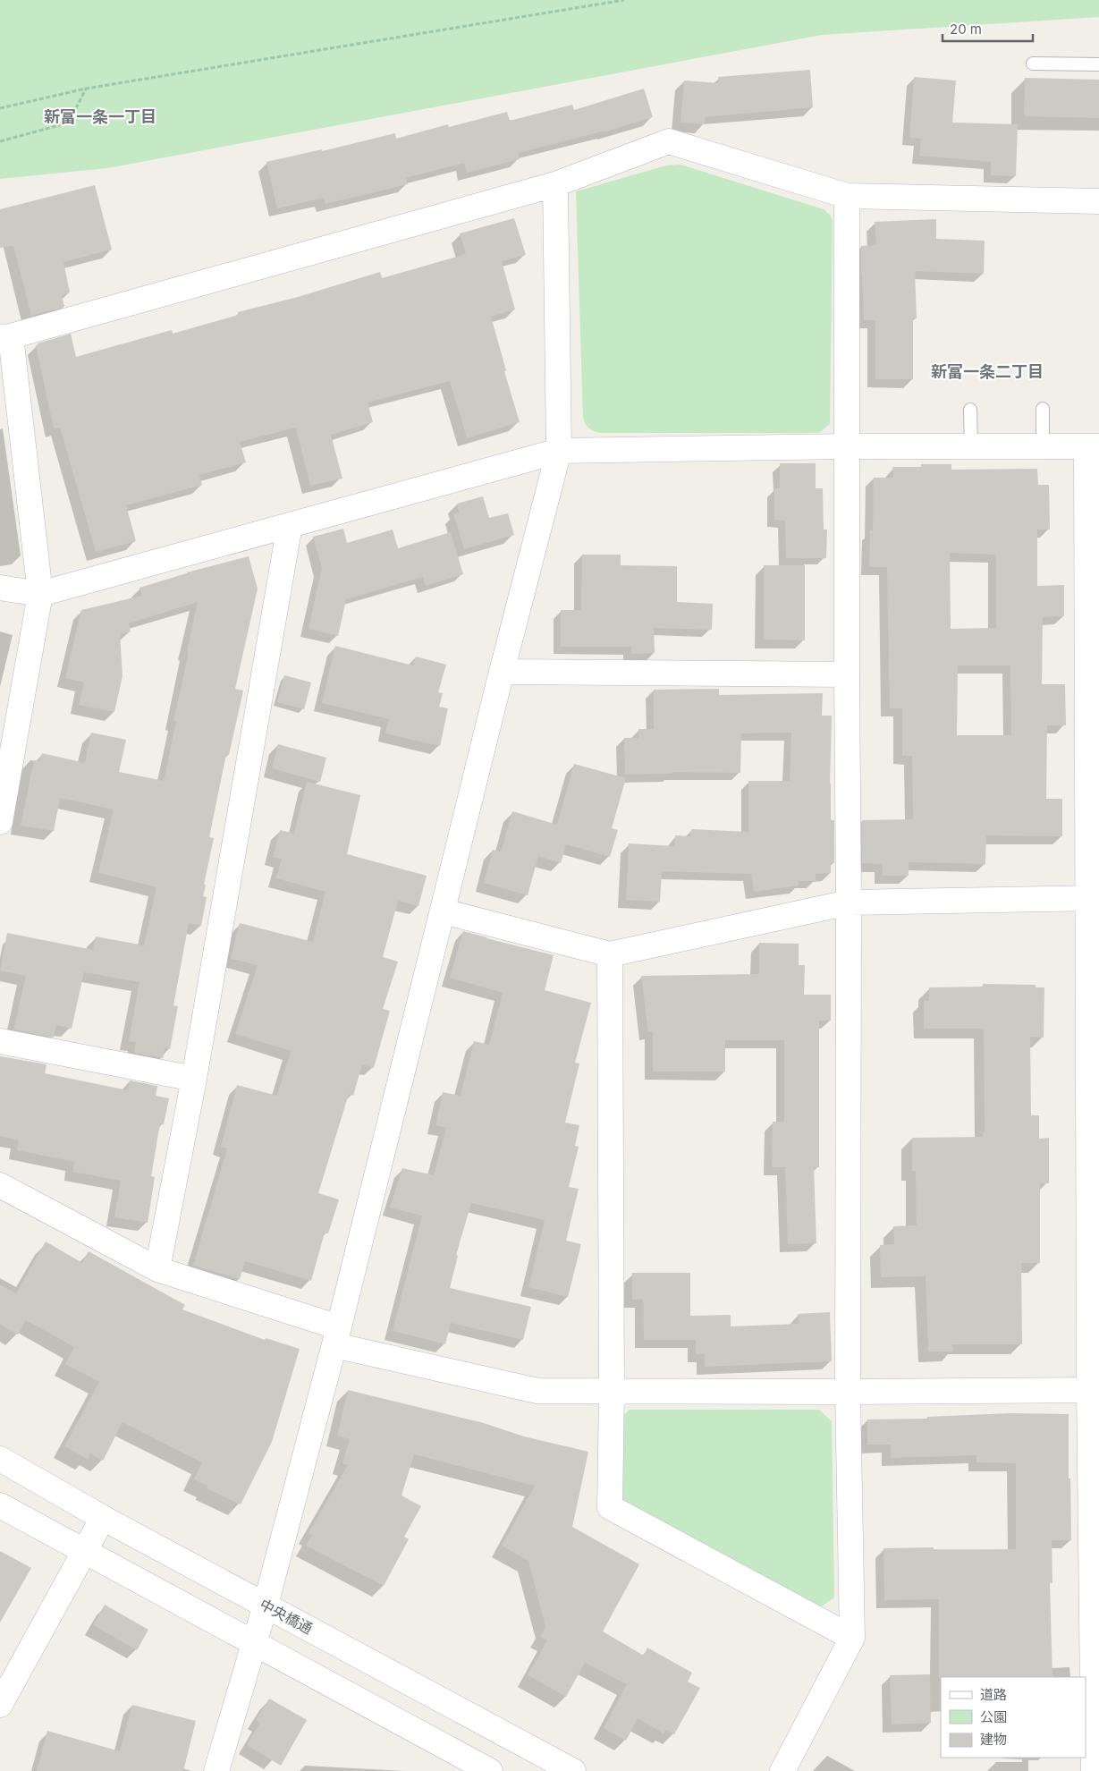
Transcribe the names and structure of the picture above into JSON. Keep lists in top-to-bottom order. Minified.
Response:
{"streets":{"street":["中央橋通"]},"districts":["新富一条一丁目","新富一条二丁目"],"legend":["道路","公園","建物"],"scale_bar":"20 m"}
